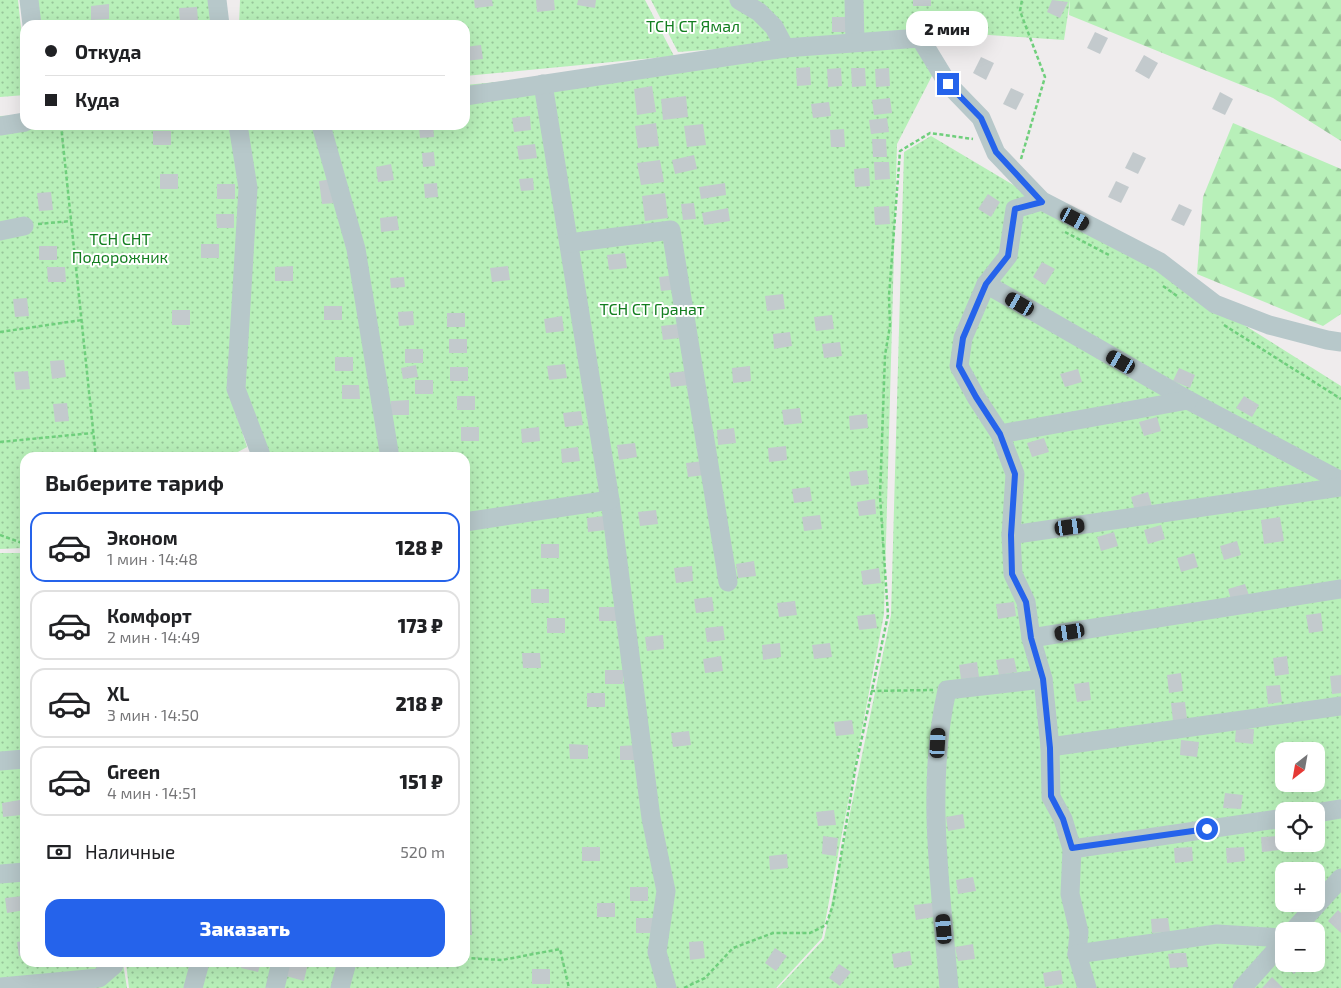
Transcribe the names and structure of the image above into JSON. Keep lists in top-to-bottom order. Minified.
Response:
{"parks":["ТСН СТ Ямал","ТСН СНТ Подорожник","ТСН СТ Гранат"],"north":"bottom left","page":{"bubble":"2 мин","banner":["Откуда","Куда"],"heading":"Выберите тариф","list":[{"name":"Эконом","note":"1 мин · 14:48","value":"128 ₽"},{"name":"Комфорт","note":"2 мин · 14:49","value":"173 ₽"},{"name":"XL","note":"3 мин · 14:50","value":"218 ₽"},{"name":"Green","note":"4 мин · 14:51","value":"151 ₽"}],"map_buttons":["+","−"],"pay":["Наличные","520 m"],"buttons":"Заказать"}}
